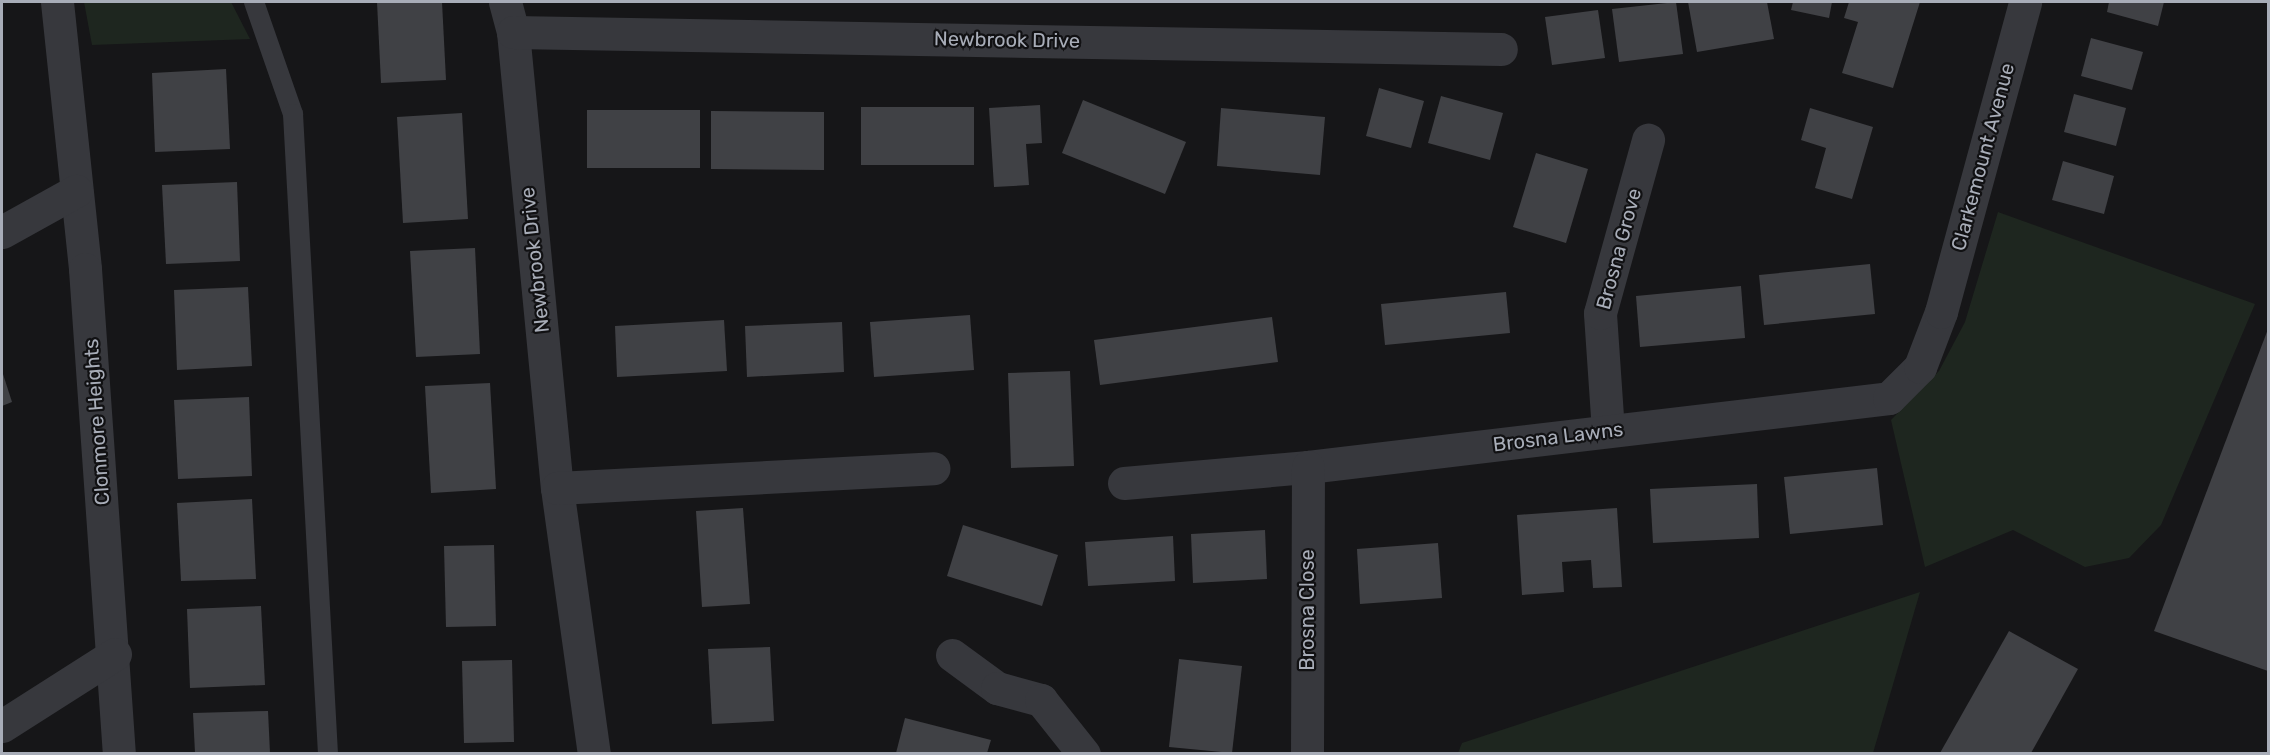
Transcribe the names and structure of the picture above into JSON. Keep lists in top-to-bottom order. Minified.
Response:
{"streets":{"street":["Newbrook Drive","Clarkemount Avenue","Brosna Grove","Clonmore Heights","Brosna Lawns","Brosna Close"]},"crossings":[["Clarkemount Avenue","Brosna Lawns"],["Brosna Grove","Brosna Lawns"],["Brosna Lawns","Brosna Close"]]}
